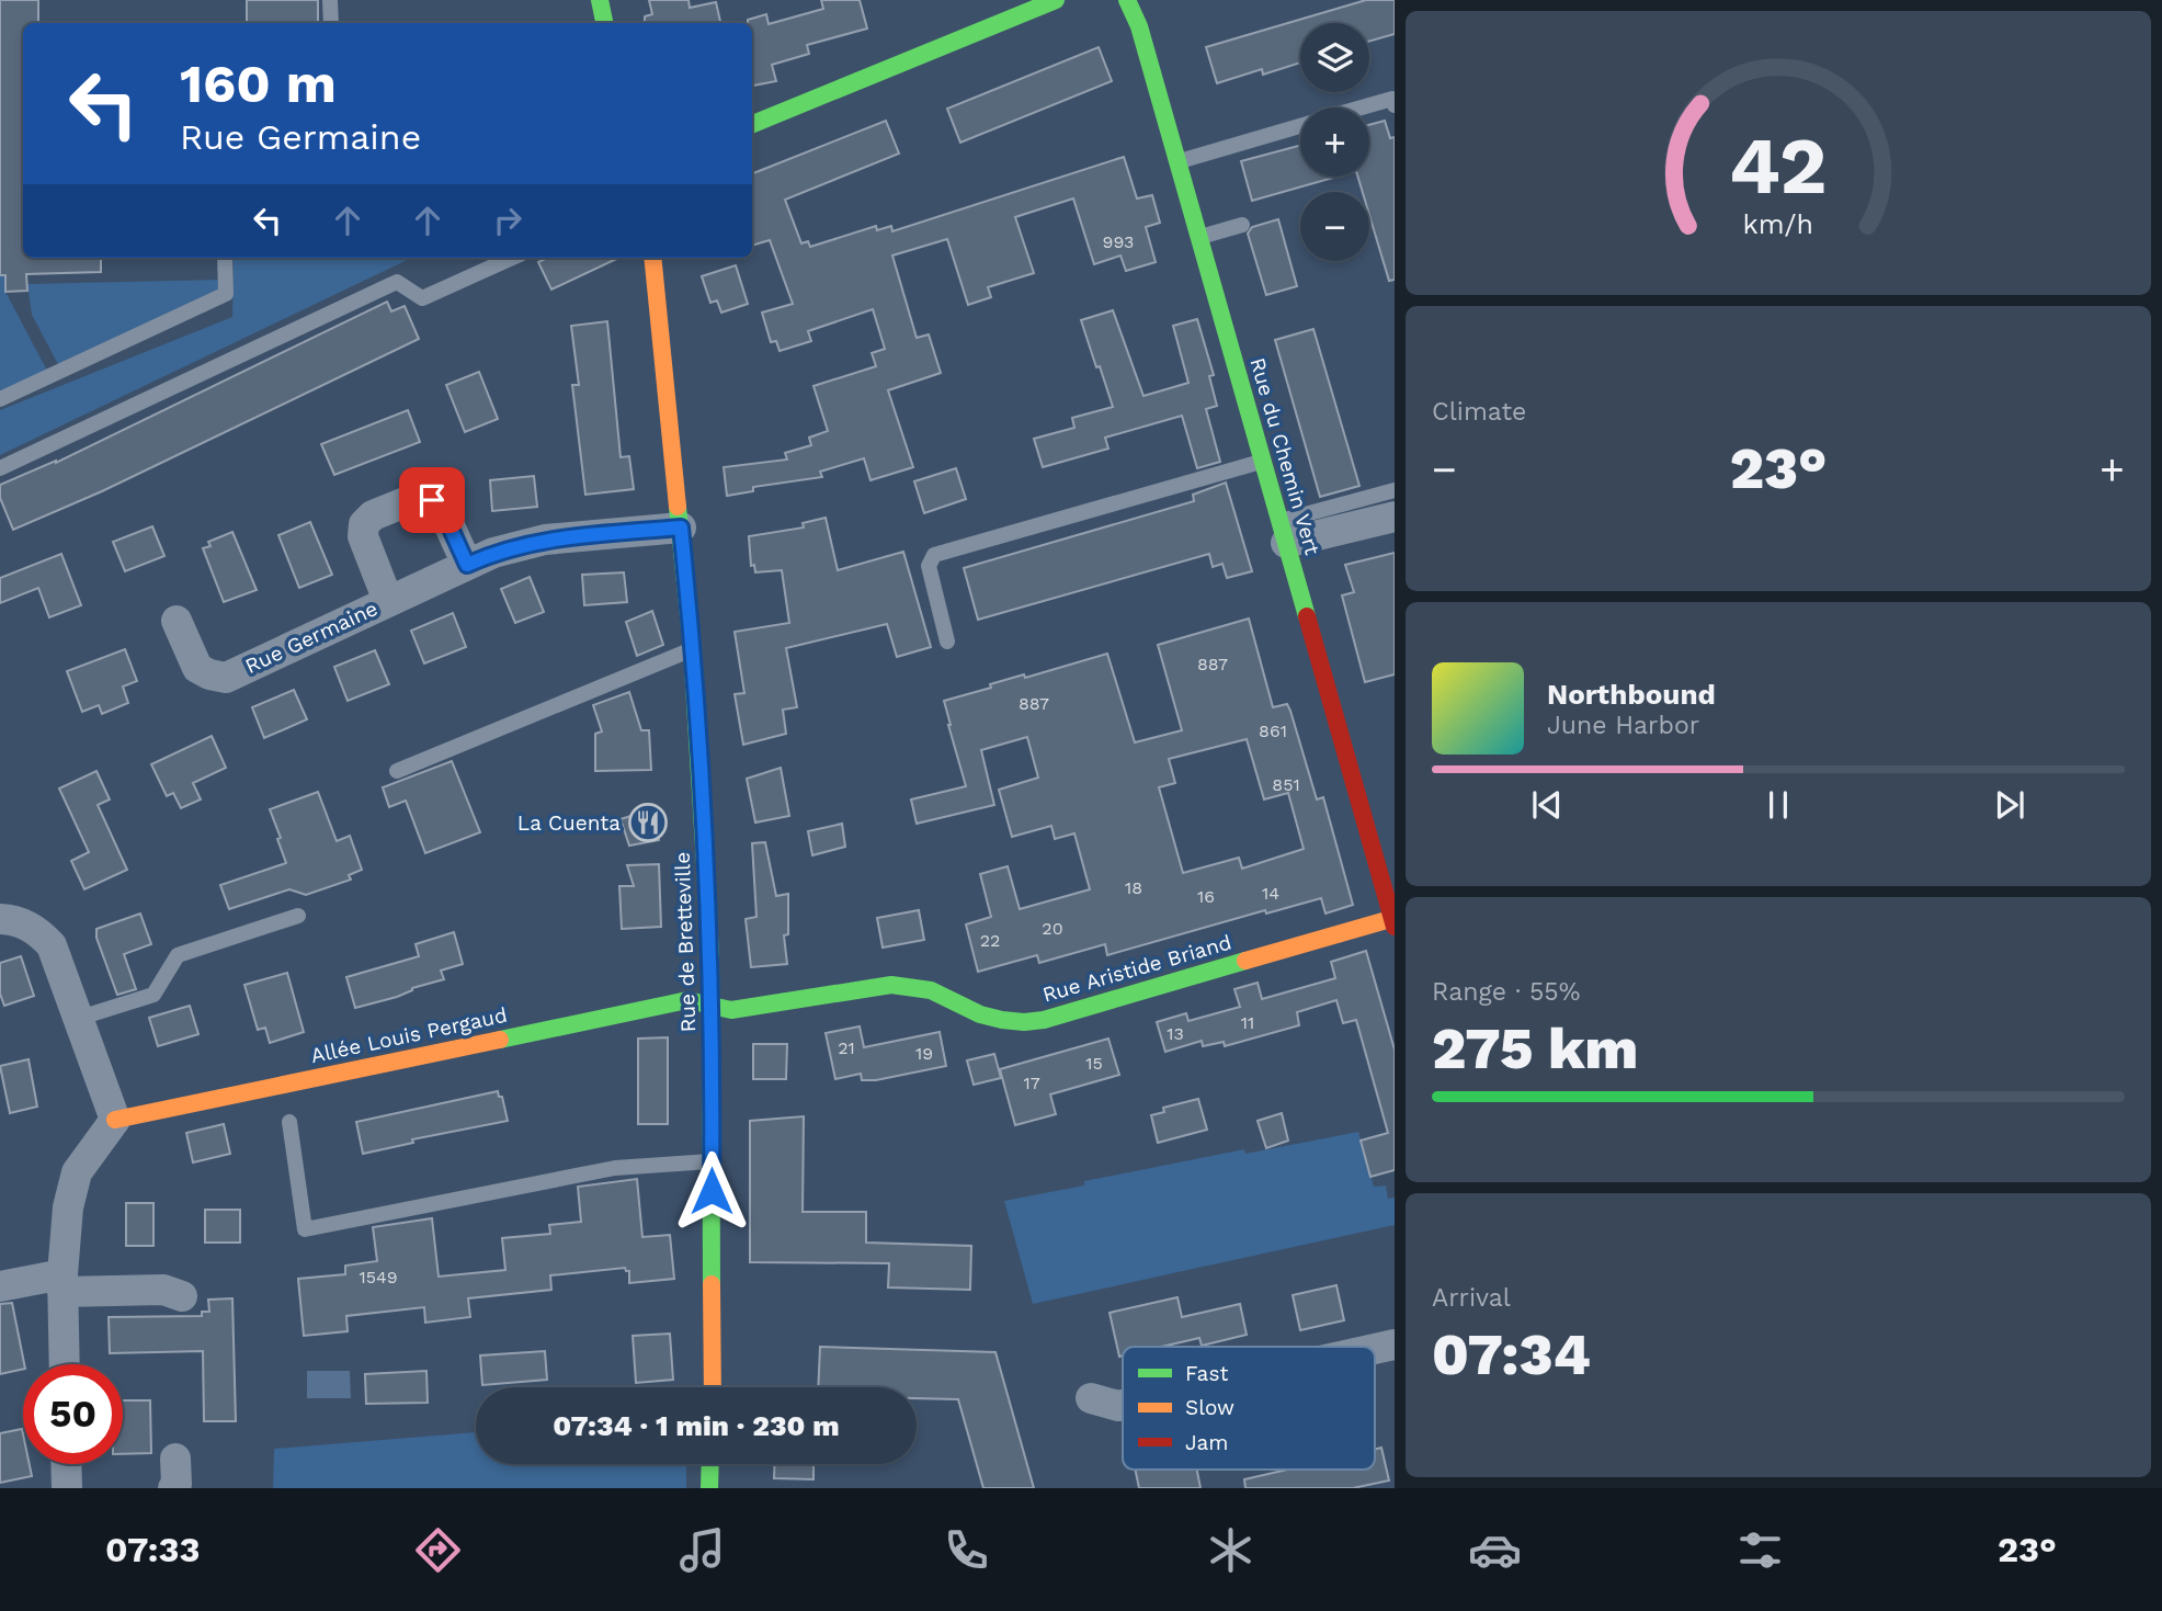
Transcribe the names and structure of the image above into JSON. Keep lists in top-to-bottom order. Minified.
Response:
{"streets":{"street":["Rue du Chemin Vert","Rue Germaine","Rue de Bretteville","Rue Aristide Briand","Allée Louis Pergaud"]},"crossings":[["Rue du Chemin Vert","Rue Aristide Briand"],["Rue Germaine","Rue de Bretteville"],["Rue de Bretteville","Rue Aristide Briand"],["Rue de Bretteville","Allée Louis Pergaud"],["Rue Aristide Briand","Allée Louis Pergaud"]],"places":{"restaurant":["La Cuenta"]},"house_numbers":["993","887","887","861","851","18","14","16","20","22","11","13","21","19","15","17","1549"],"legend":["Fast","Slow","Jam"],"page":{"map_buttons":["+","−"],"turn":["160 m","Rue Germaine"],"tile":["Climate",["Range · 55%","275 km"],["Arrival","07:34"]],"heat":["−","23°","+"],"song":["Northbound","June Harbor"],"limit":"50","trip":"07:34 · 1 min · 230 m","tabs":["07:33","23°"],"gauge":["42","km/h"]}}
